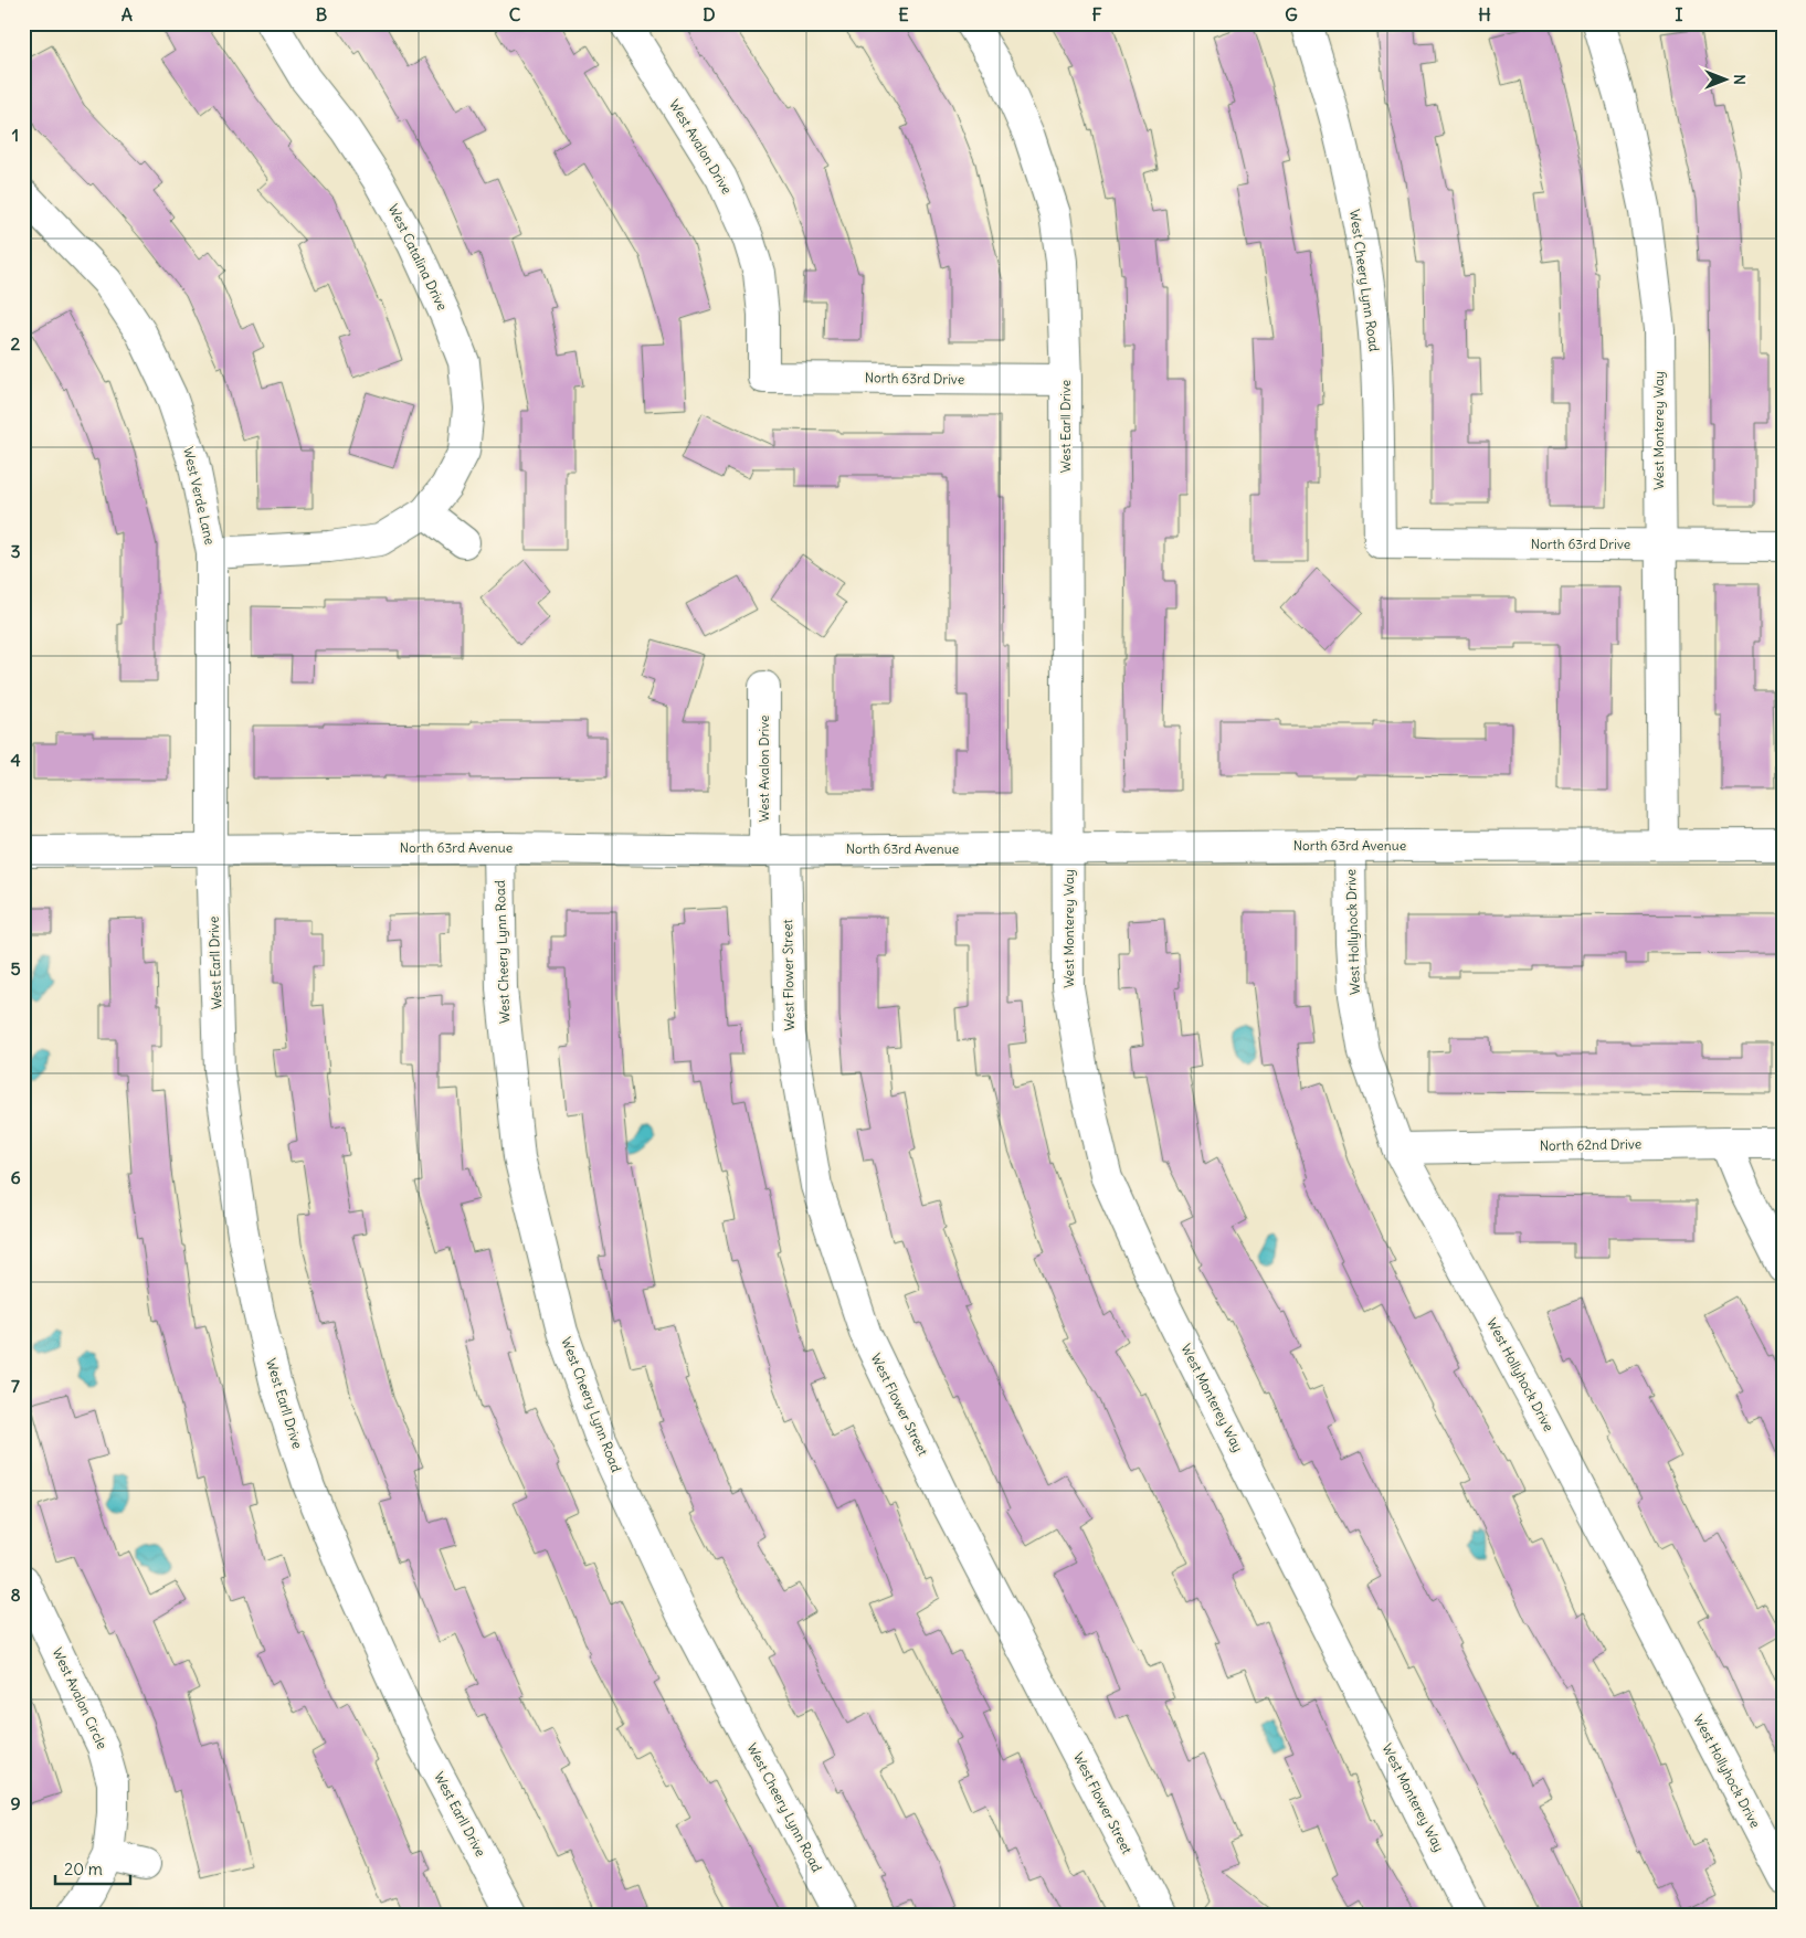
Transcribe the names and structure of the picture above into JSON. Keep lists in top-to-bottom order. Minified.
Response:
{"streets":{"street":["West Avalon Drive","West Catalina Drive","West Cheery Lynn Road","North 63rd Drive","West Earll Drive","West Monterey Way","West Verde Lane","North 63rd Avenue","West Hollyhock Drive","West Flower Street","North 62nd Drive","West Avalon Circle"]},"crossings":[["West Avalon Drive","North 63rd Drive"],["West Avalon Drive","North 63rd Avenue"],["West Avalon Drive","West Flower Street"],["West Catalina Drive","West Verde Lane"],["West Cheery Lynn Road","North 63rd Drive"],["West Cheery Lynn Road","North 63rd Avenue"],["North 63rd Drive","West Earll Drive"],["North 63rd Drive","West Monterey Way"],["West Earll Drive","West Monterey Way"],["West Earll Drive","West Verde Lane"],["West Earll Drive","North 63rd Avenue"],["West Monterey Way","North 63rd Avenue"],["West Verde Lane","North 63rd Avenue"],["North 63rd Avenue","West Hollyhock Drive"],["North 63rd Avenue","West Flower Street"],["West Hollyhock Drive","North 62nd Drive"]],"scale_bar":"20 m","north":"right","grid":{"columns":["A","B","C","D","E","F","G","H","I"],"rows":["1","2","3","4","5","6","7","8","9"]}}
